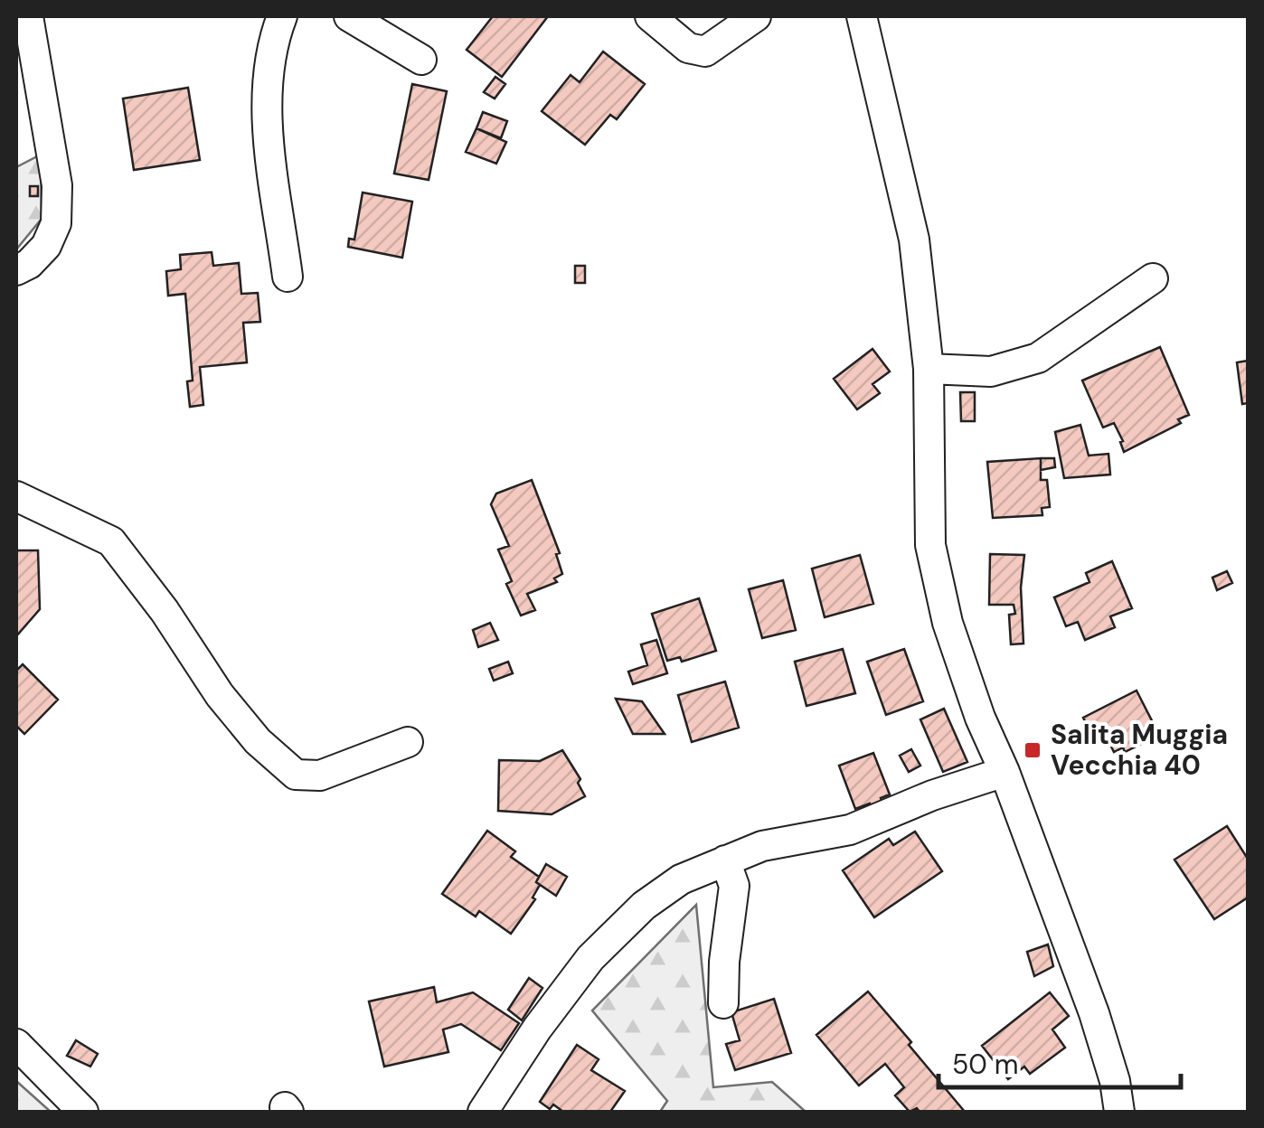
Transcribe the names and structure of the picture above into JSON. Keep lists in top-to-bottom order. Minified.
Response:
{"places":{"transit":["Salita Muggia Vecchia 40"]},"scale_bar":"50 m"}
